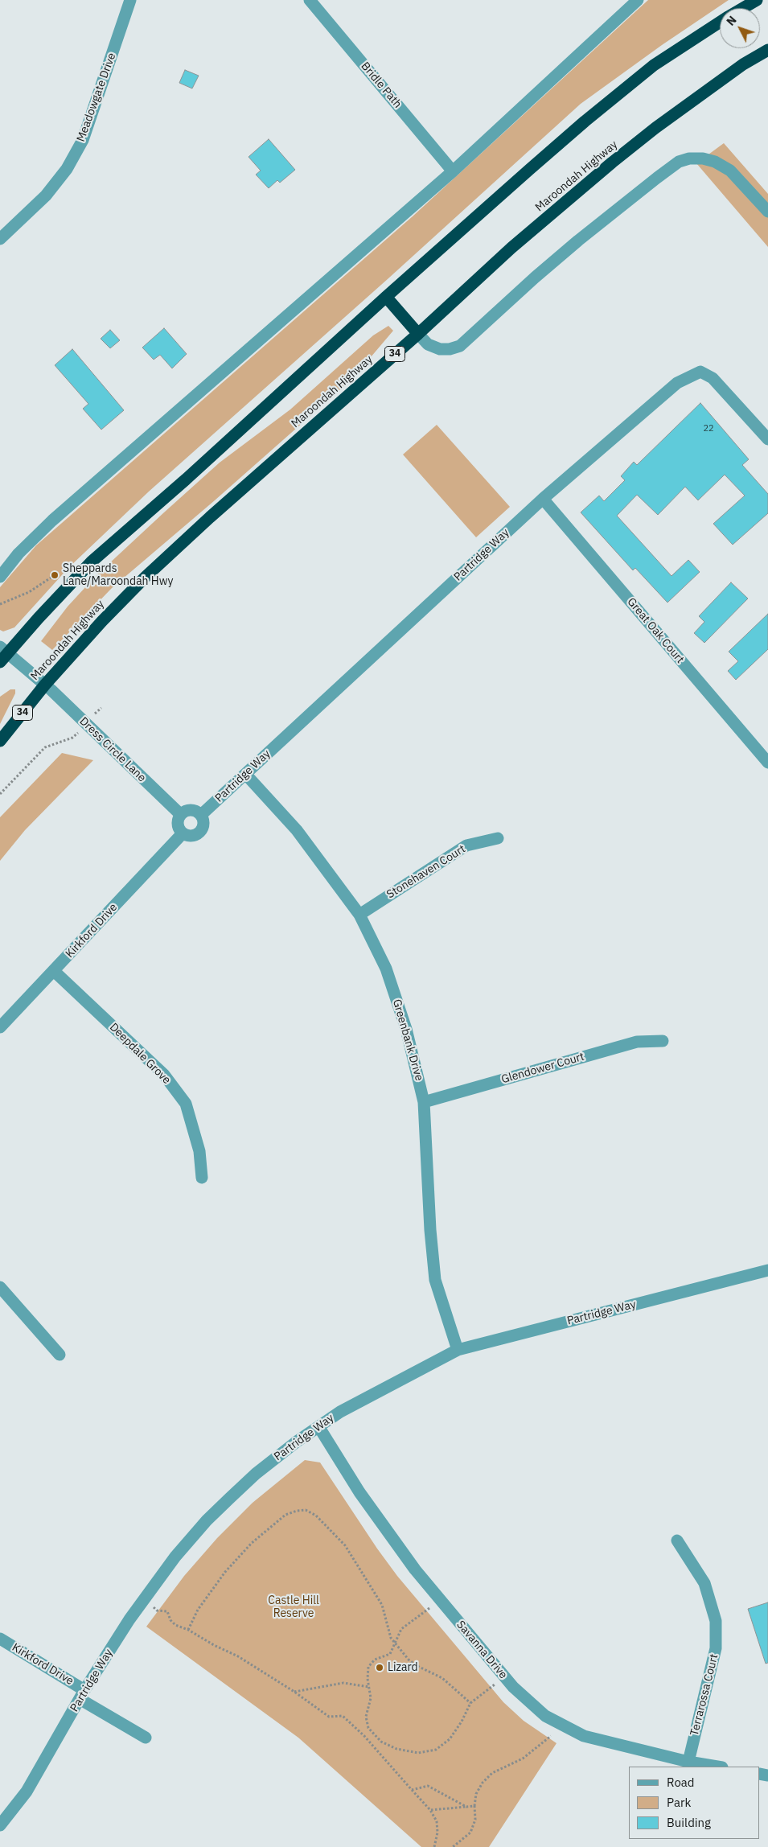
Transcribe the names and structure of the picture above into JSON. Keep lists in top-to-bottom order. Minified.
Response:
{"streets":{"highway":["Maroondah Highway","34"],"street":["Bridle Path","Meadowgate Drive","Partridge Way","Great Oak Court","Dress Circle Lane","Stonehaven Court","Kirkford Drive","Greenbank Drive","Deepdale Grove","Glendower Court","Savanna Drive","Terrarossa Court"]},"crossings":[["Maroondah Highway","Dress Circle Lane"],["Partridge Way","Great Oak Court"],["Partridge Way","Dress Circle Lane"],["Partridge Way","Kirkford Drive"],["Partridge Way","Greenbank Drive"],["Partridge Way","Savanna Drive"],["Dress Circle Lane","Kirkford Drive"],["Stonehaven Court","Greenbank Drive"],["Kirkford Drive","Deepdale Grove"],["Greenbank Drive","Glendower Court"],["Savanna Drive","Terrarossa Court"]],"parks":["Castle Hill Reserve"],"places":["Sheppards Lane/Maroondah Hwy","Lizard"],"house_numbers":["22"],"legend":["Road","Park","Building"],"north":"top left"}
